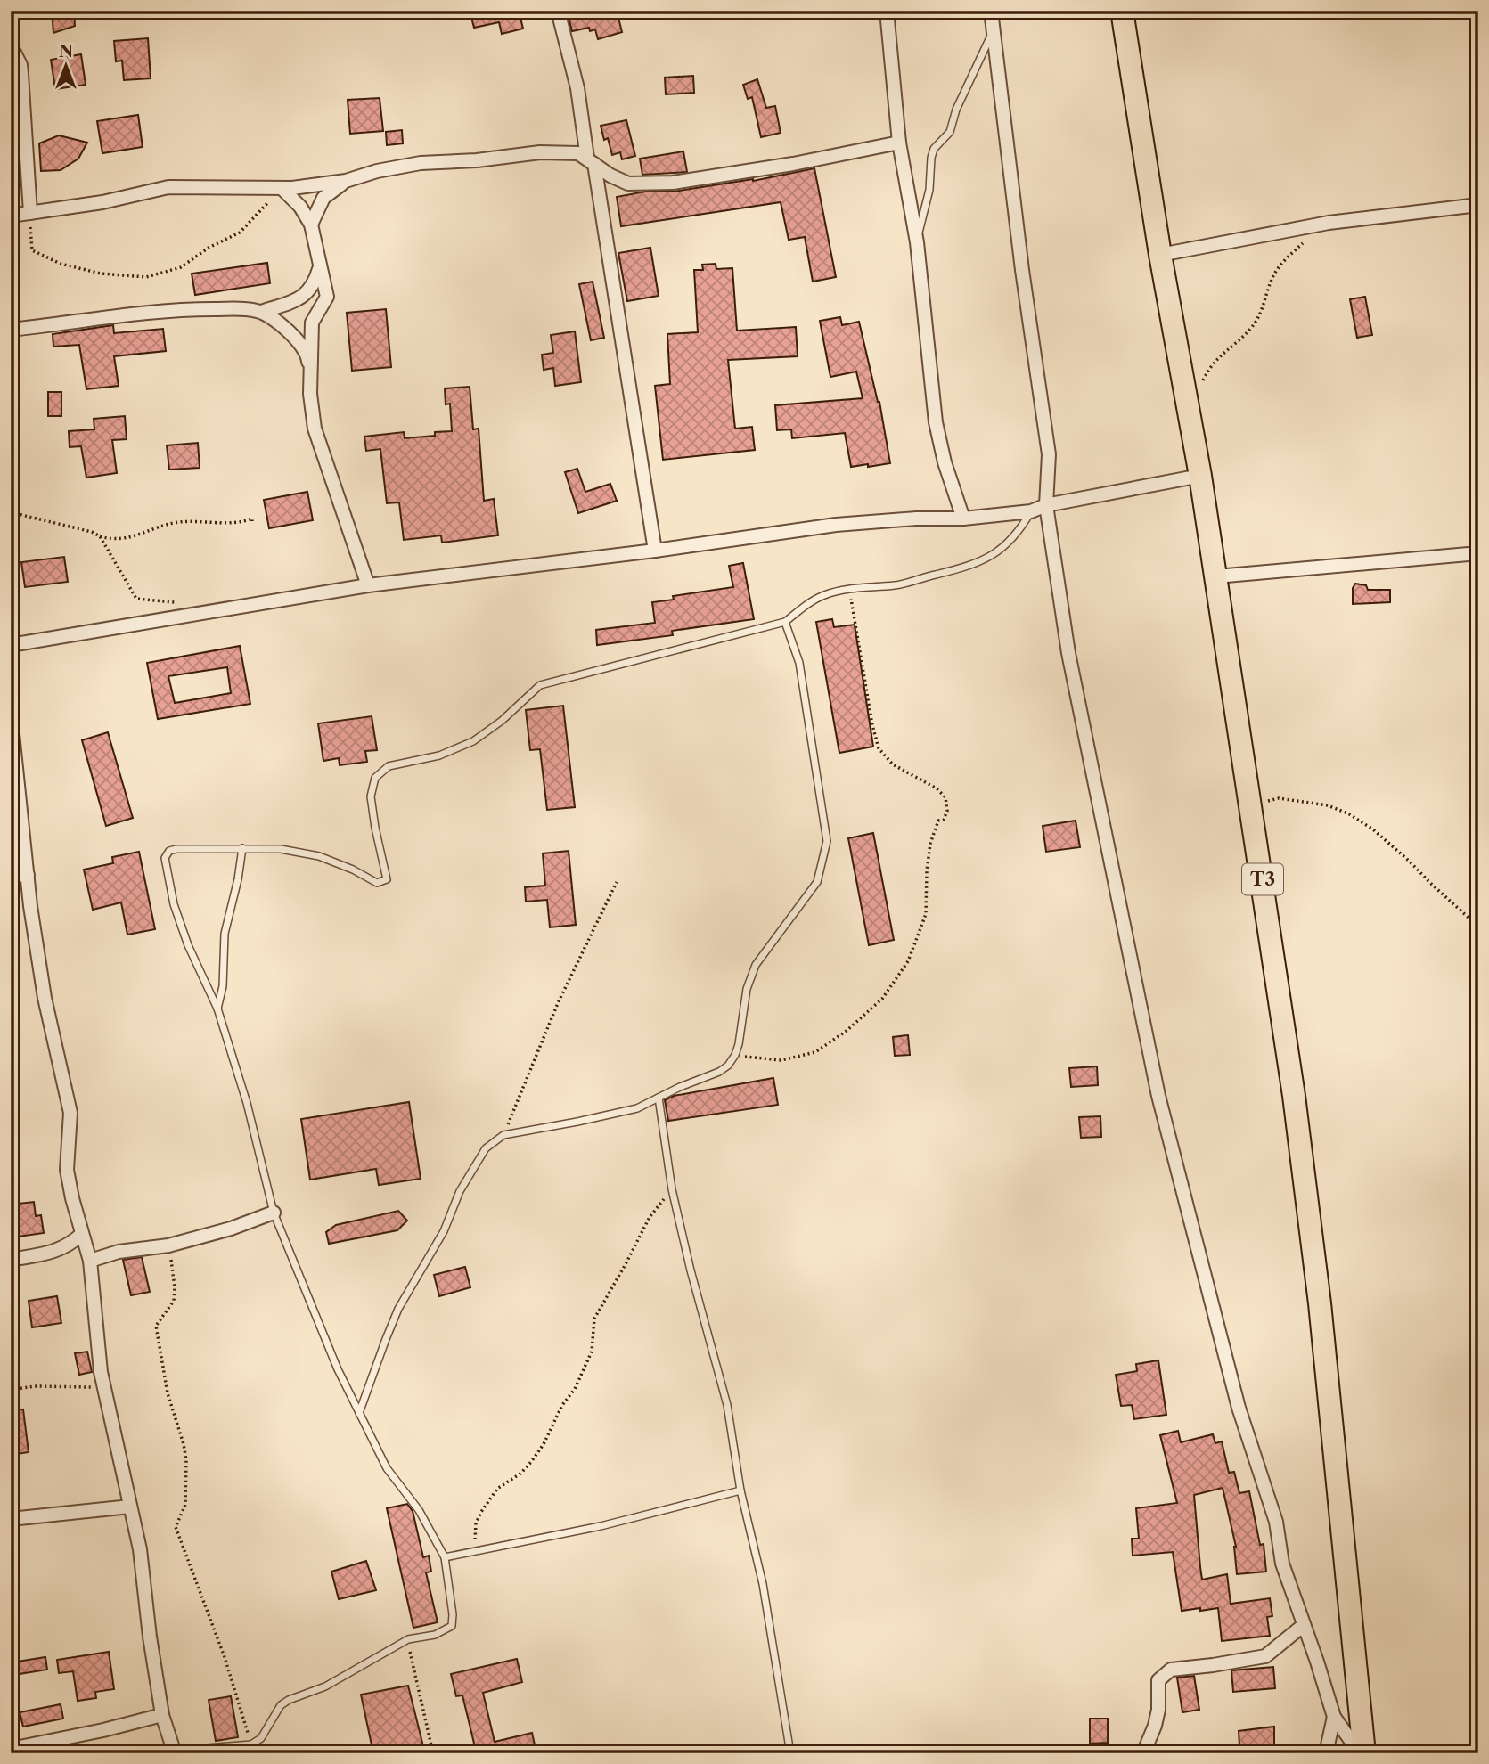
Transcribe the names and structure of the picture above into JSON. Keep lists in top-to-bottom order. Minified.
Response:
{"streets":{"highway":["T3"]},"north":"top"}
